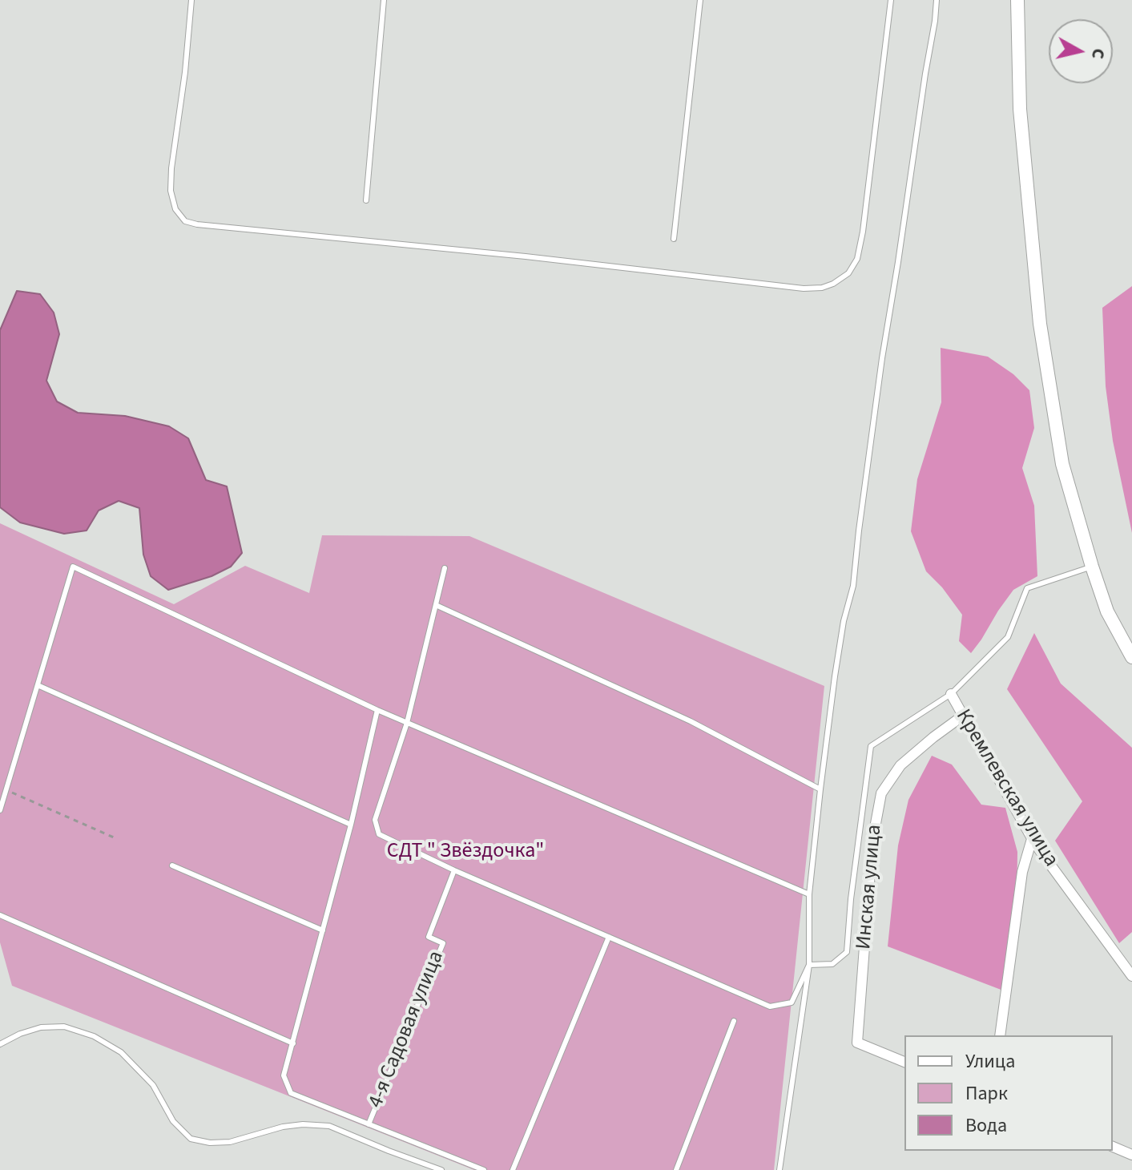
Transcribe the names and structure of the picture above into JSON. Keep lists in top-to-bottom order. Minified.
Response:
{"streets":{"street":["Кремлевская улица","Инская улица"],"lane":["4-я Садовая улица"]},"crossings":[["Кремлевская улица","Инская улица"]],"parks":["СДТ \" Звёздочка\""],"legend":["Улица","Парк","Вода"],"north":"right"}
